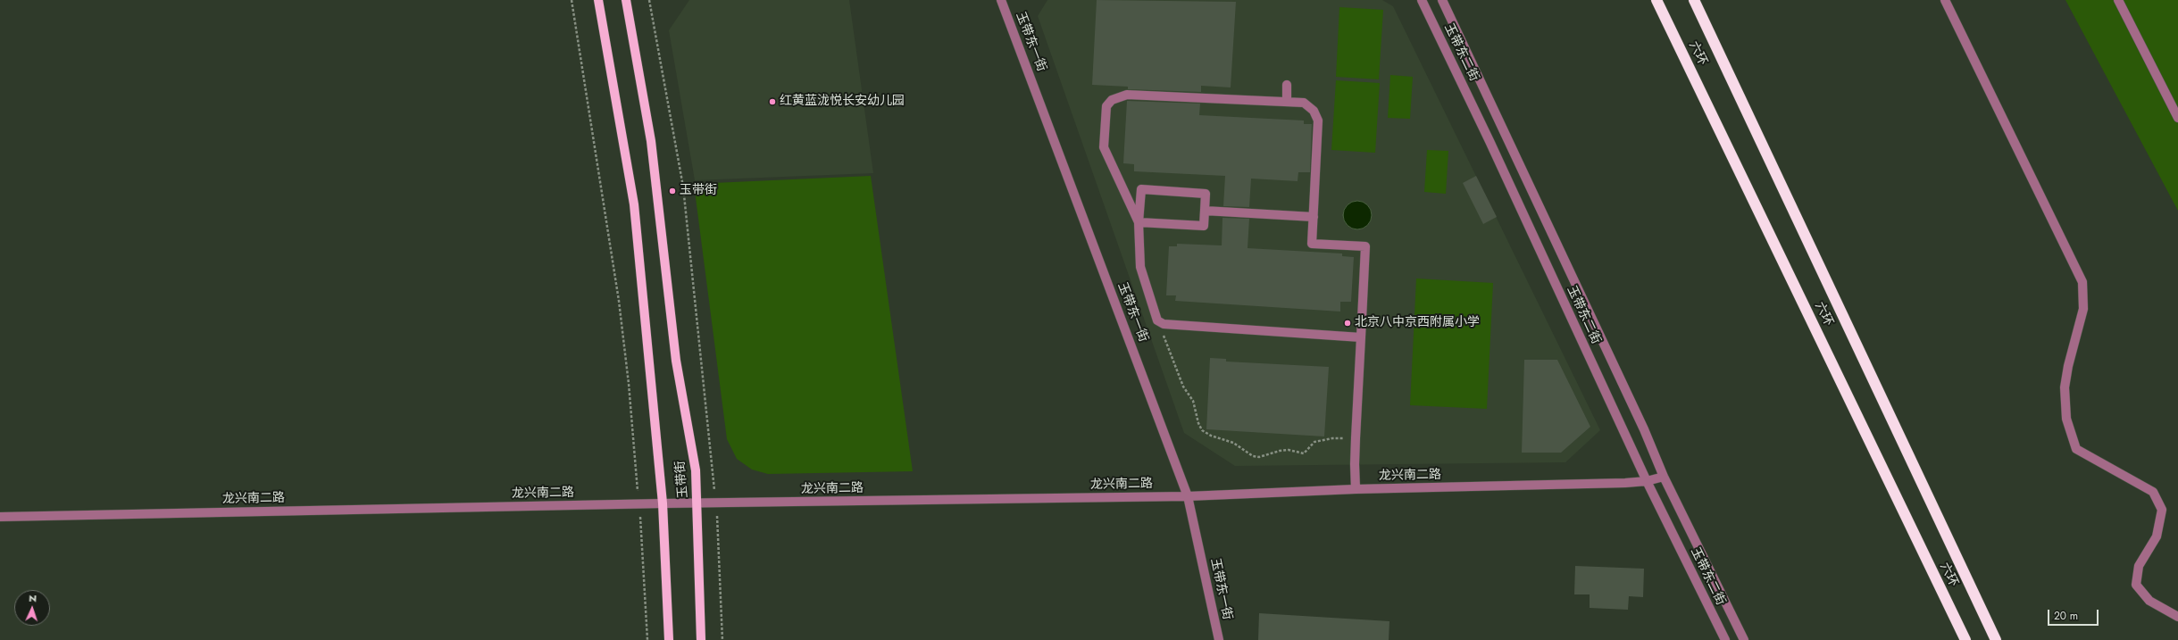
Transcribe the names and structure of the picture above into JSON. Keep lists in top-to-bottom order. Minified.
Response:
{"streets":{"highway":["六环"],"main road":["玉带街"],"street":["玉带东一街","玉带东二街","龙兴南二路"]},"crossings":[["玉带东一街","龙兴南二路"],["玉带东二街","龙兴南二路"],["龙兴南二路","玉带街"]],"places":["红黄蓝泷悦长安幼儿园","玉带街","北京八中京西附属小学"],"scale_bar":"20 m","north":"top"}
